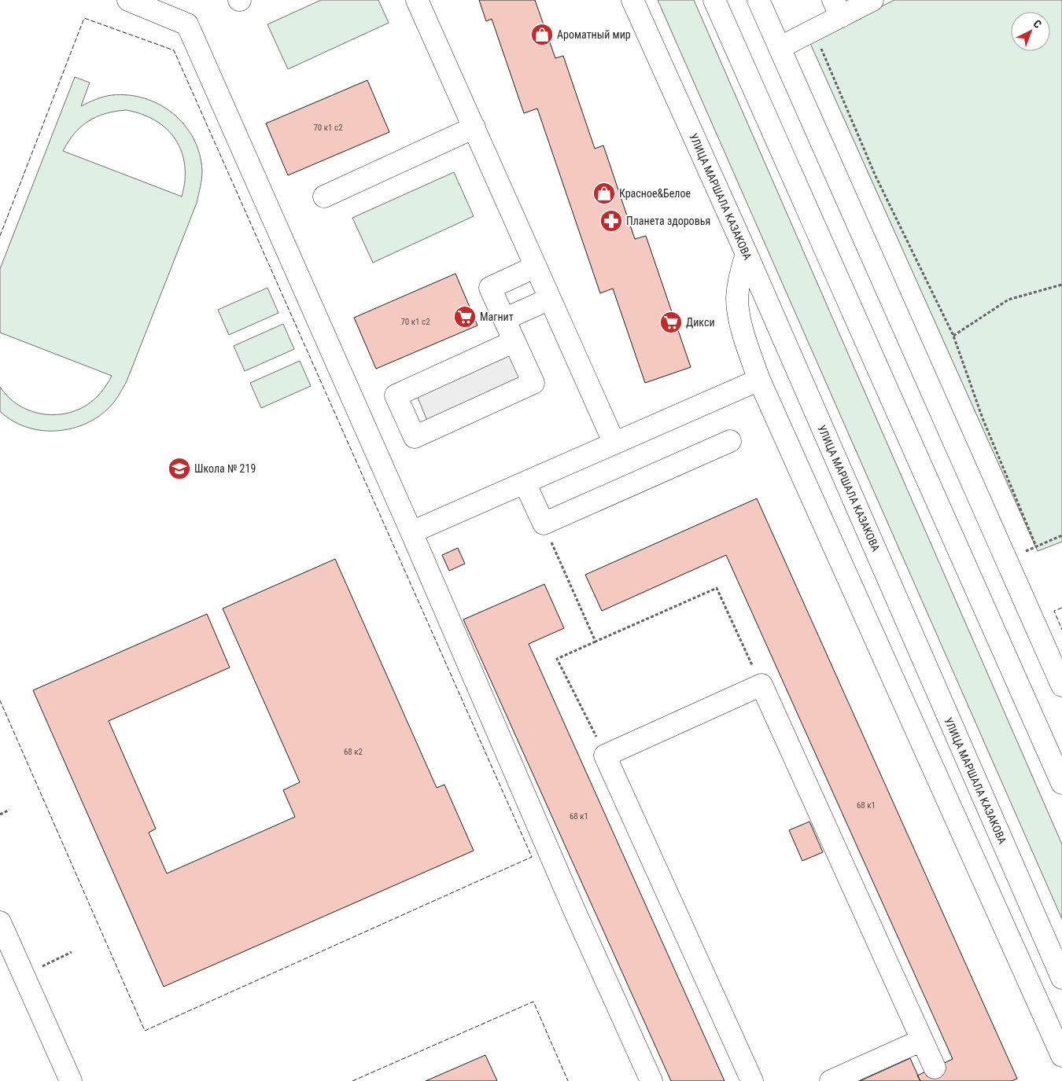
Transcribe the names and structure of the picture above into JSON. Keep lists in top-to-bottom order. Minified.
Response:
{"streets":{"street":["УЛИЦА МАРШАЛА КАЗАКОВА"]},"places":{"shop":["Ароматный мир","Красное&Белое"],"pharmacy":["Планета здоровья"],"supermarket":["Магнит","Дикси"],"school or university":["Школа № 219"]},"house_numbers":["70 к1 с2","70 к1 с2","68 к2","68 к1","68 к1"],"north":"top right"}
